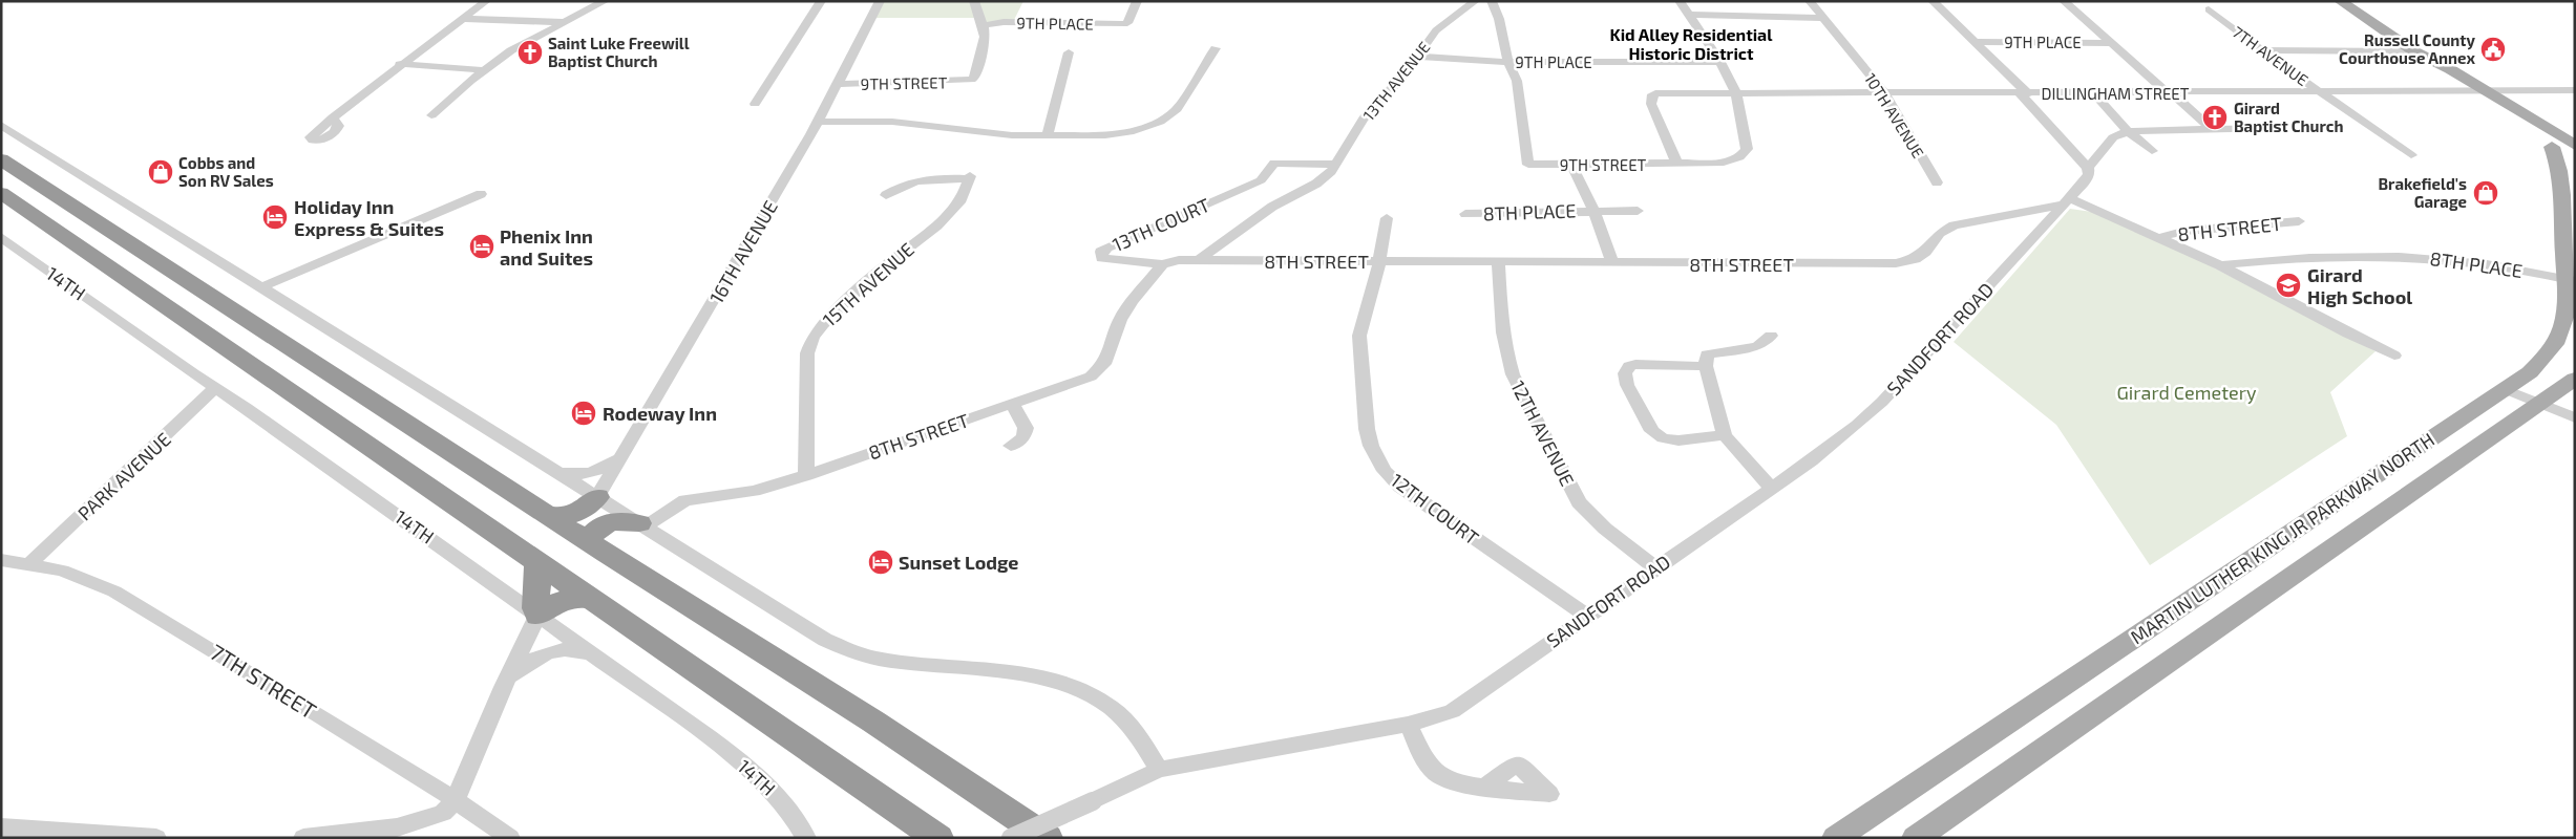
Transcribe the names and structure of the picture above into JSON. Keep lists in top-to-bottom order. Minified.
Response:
{"streets":{"main road":["MARTIN LUTHER KING JR PARKWAY NORTH"],"street":["9TH PLACE","7TH AVENUE","13TH AVENUE","9TH STREET","DILLINGHAM STREET","10TH AVENUE","8TH PLACE","13TH COURT","8TH STREET","16TH AVENUE","14TH","15TH AVENUE","SANDFORT ROAD","12TH AVENUE","PARK AVENUE","12TH COURT","7TH STREET"]},"crossings":[["9TH PLACE","13TH AVENUE"],["9TH PLACE","9TH STREET"],["7TH AVENUE","DILLINGHAM STREET"],["13TH AVENUE","13TH COURT"],["13TH AVENUE","8TH STREET"],["9TH STREET","DILLINGHAM STREET"],["9TH STREET","16TH AVENUE"],["DILLINGHAM STREET","10TH AVENUE"],["8TH PLACE","MARTIN LUTHER KING JR PARKWAY NORTH"],["13TH COURT","8TH STREET"],["8TH STREET","15TH AVENUE"],["8TH STREET","SANDFORT ROAD"],["8TH STREET","12TH AVENUE"],["8TH STREET","12TH COURT"],["14TH","PARK AVENUE"],["SANDFORT ROAD","12TH AVENUE"],["SANDFORT ROAD","12TH COURT"],["PARK AVENUE","7TH STREET"]],"districts":["Kid Alley Residential Historic District"],"parks":["Girard Cemetery"],"places":{"public building":["Russell County Courthouse Annex"],"church":["Saint Luke Freewill Baptist Church","Girard Baptist Church"],"shop":["Cobbs and Son RV Sales","Brakefield's Garage"],"hotel":["Holiday Inn Express & Suites","Phenix Inn and Suites","Rodeway Inn","Sunset Lodge"],"school or university":["Girard High School"]}}
